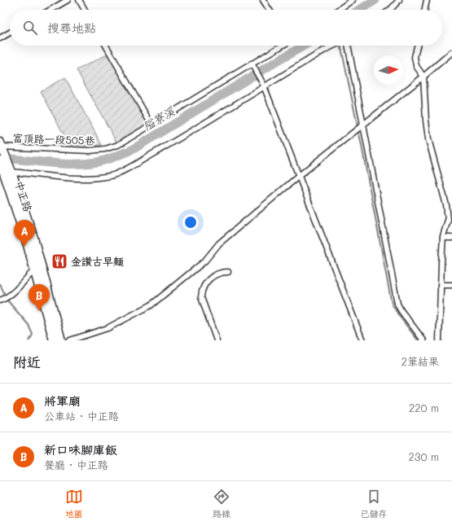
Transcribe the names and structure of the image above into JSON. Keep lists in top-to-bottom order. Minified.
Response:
{"streets":{"main road":["中正路"],"street":["富頂路一段505巷"]},"water":["隘寮溪"],"places":{"restaurant":["金讚古早麵"]},"north":"right","page":{"search":"搜尋地點","pins":["A","B"],"heading":["附近","2筆結果"],"list":[{"mark":"A","name":"將軍廟","note":"公車站 · 中正路","value":"220 m"},{"mark":"B","name":"新口味腳庫飯","note":"餐廳 · 中正路","value":"230 m"}],"nav":["地圖","路線","已儲存"]}}
